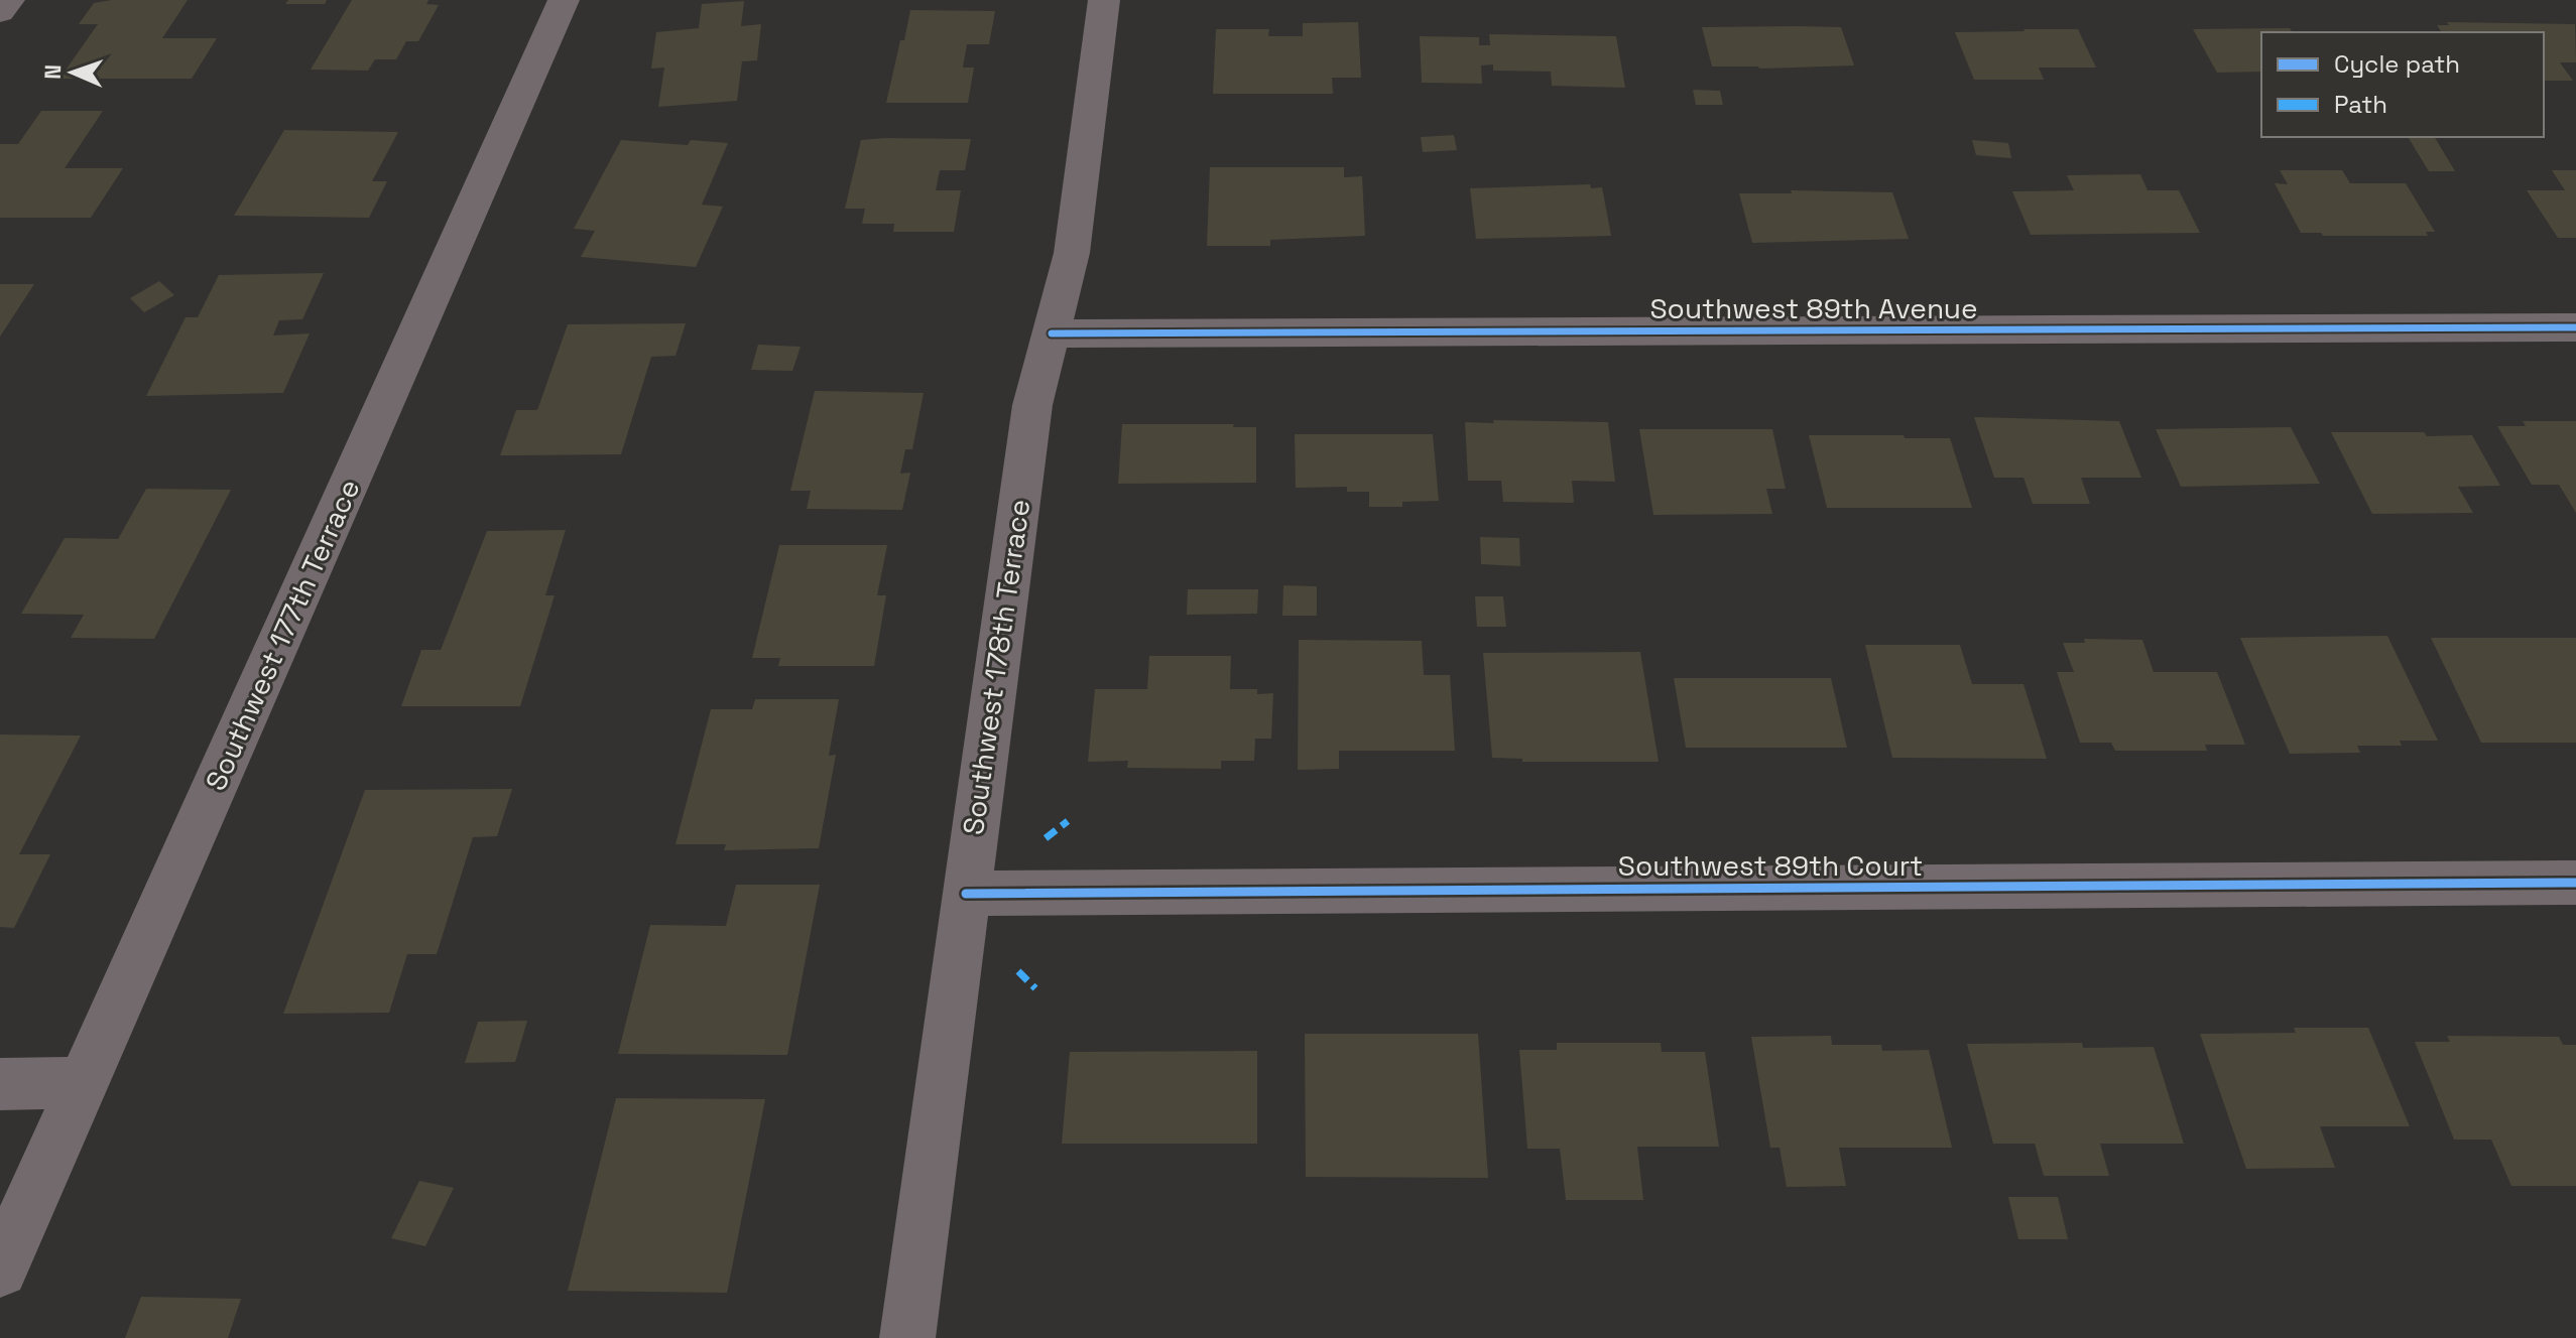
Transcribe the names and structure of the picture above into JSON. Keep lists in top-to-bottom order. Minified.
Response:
{"streets":{"street":["Southwest 89th Avenue","Southwest 177th Terrace","Southwest 178th Terrace","Southwest 89th Court"]},"crossings":[["Southwest 89th Avenue","Southwest 178th Terrace"],["Southwest 178th Terrace","Southwest 89th Court"]],"legend":["Cycle path","Path"],"north":"left"}
